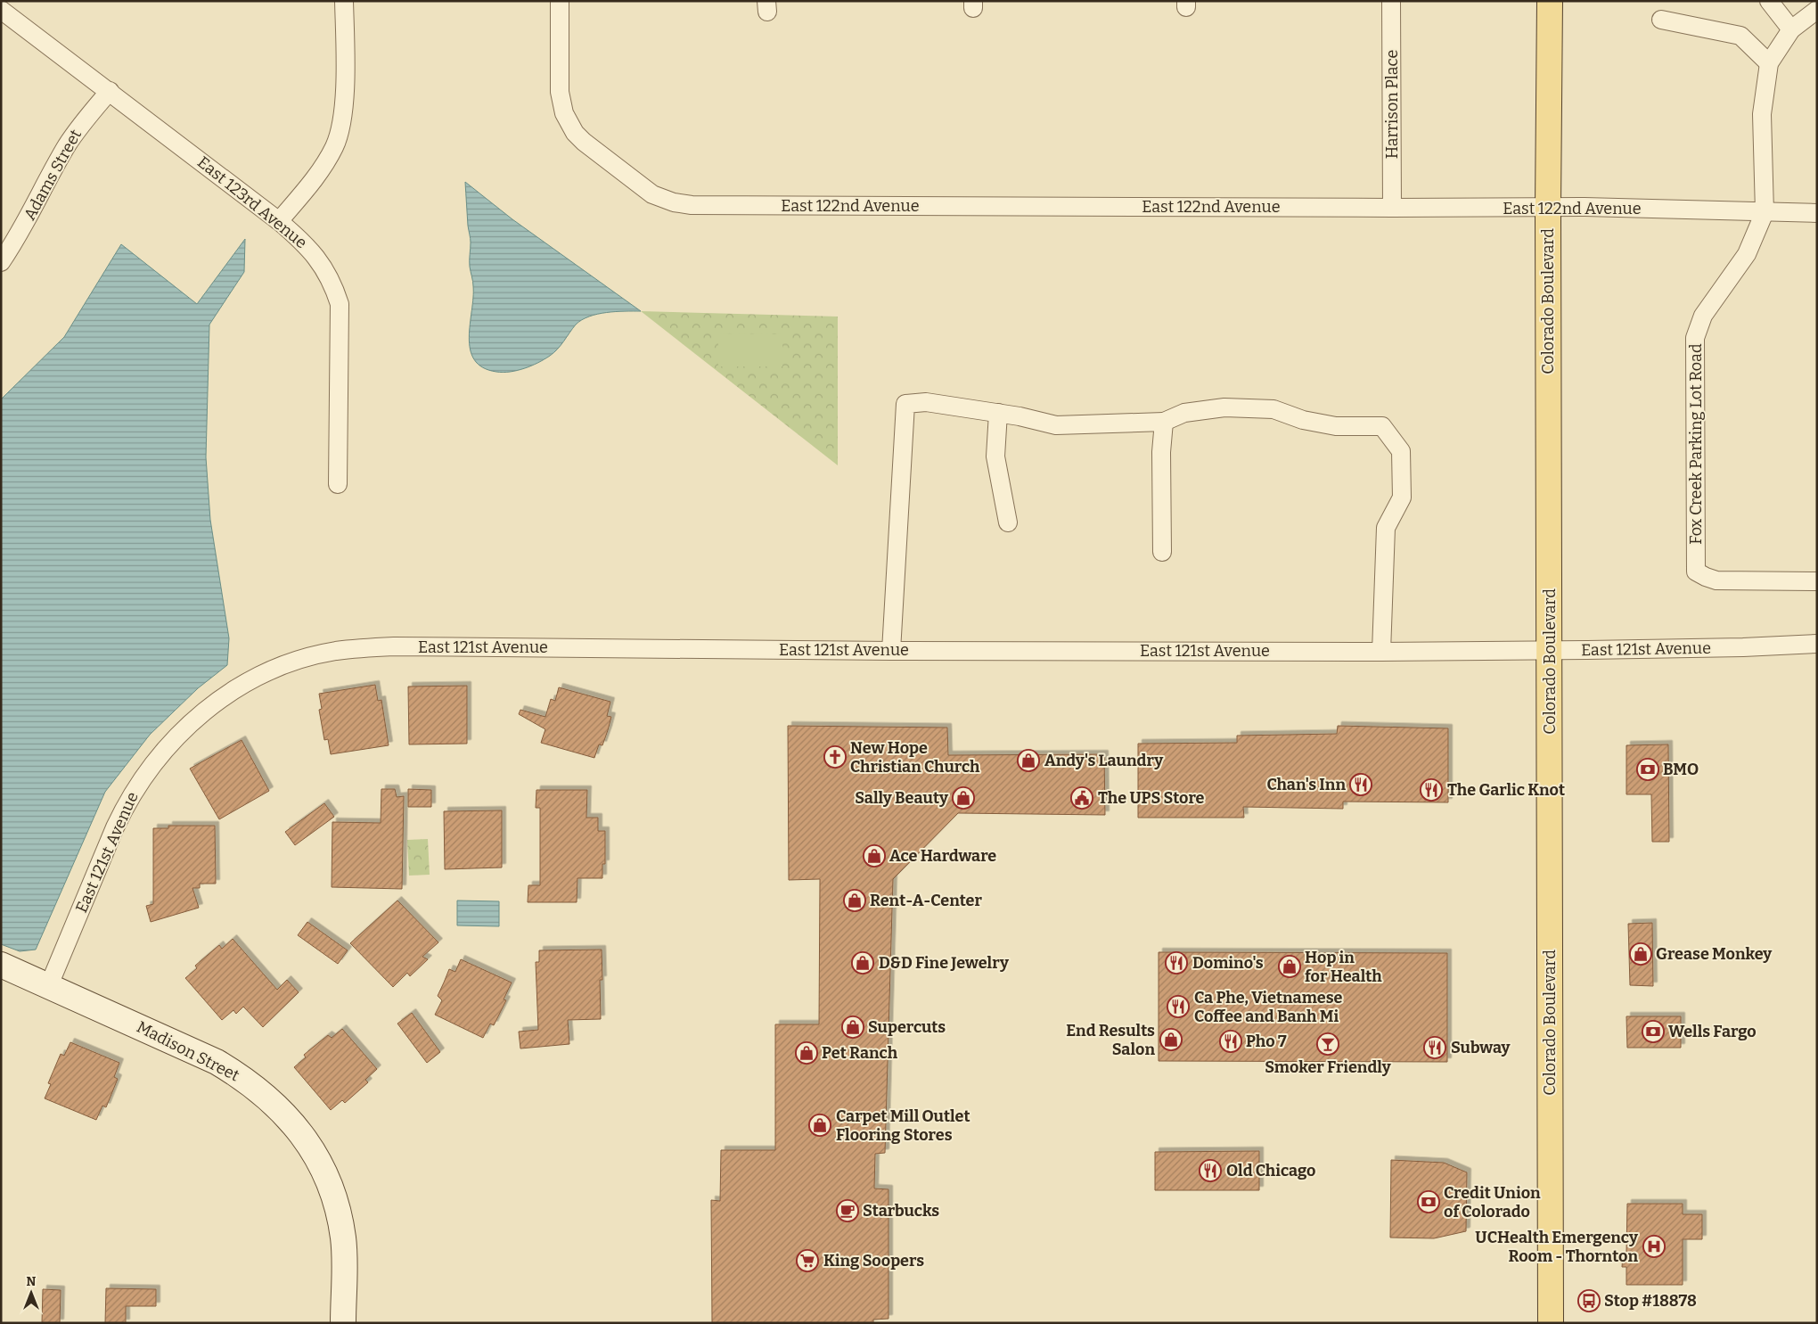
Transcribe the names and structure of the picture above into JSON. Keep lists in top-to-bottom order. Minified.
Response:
{"streets":{"main road":["Colorado Boulevard"],"street":["Harrison Place","Adams Street","East 123rd Avenue","East 122nd Avenue","Fox Creek Parking Lot Road","East 121st Avenue","Madison Street"]},"crossings":[["Harrison Place","East 122nd Avenue"],["Adams Street","East 123rd Avenue"],["East 122nd Avenue","Colorado Boulevard"],["East 122nd Avenue","Fox Creek Parking Lot Road"],["Colorado Boulevard","East 121st Avenue"],["East 121st Avenue","Madison Street"]],"places":{"church":["New Hope Christian Church"],"shop":["Andy's Laundry","Sally Beauty","Ace Hardware","Rent-A-Center","Grease Monkey","D&D Fine Jewelry","Hop in for Health","Supercuts","End Results Salon","Pet Ranch","Carpet Mill Outlet Flooring Stores"],"bank":["BMO","Wells Fargo","Credit Union of Colorado"],"restaurant":["Chan's Inn","The Garlic Knot","Domino's","Ca Phe, Vietnamese Coffee and Banh Mi","Pho 7","Subway","Old Chicago"],"public building":["The UPS Store"],"bar":["Smoker Friendly"],"cafe":["Starbucks"],"hospital":["UCHealth Emergency Room - Thornton"],"supermarket":["King Soopers"],"bus stop":["Stop #18878"]},"north":"top"}
